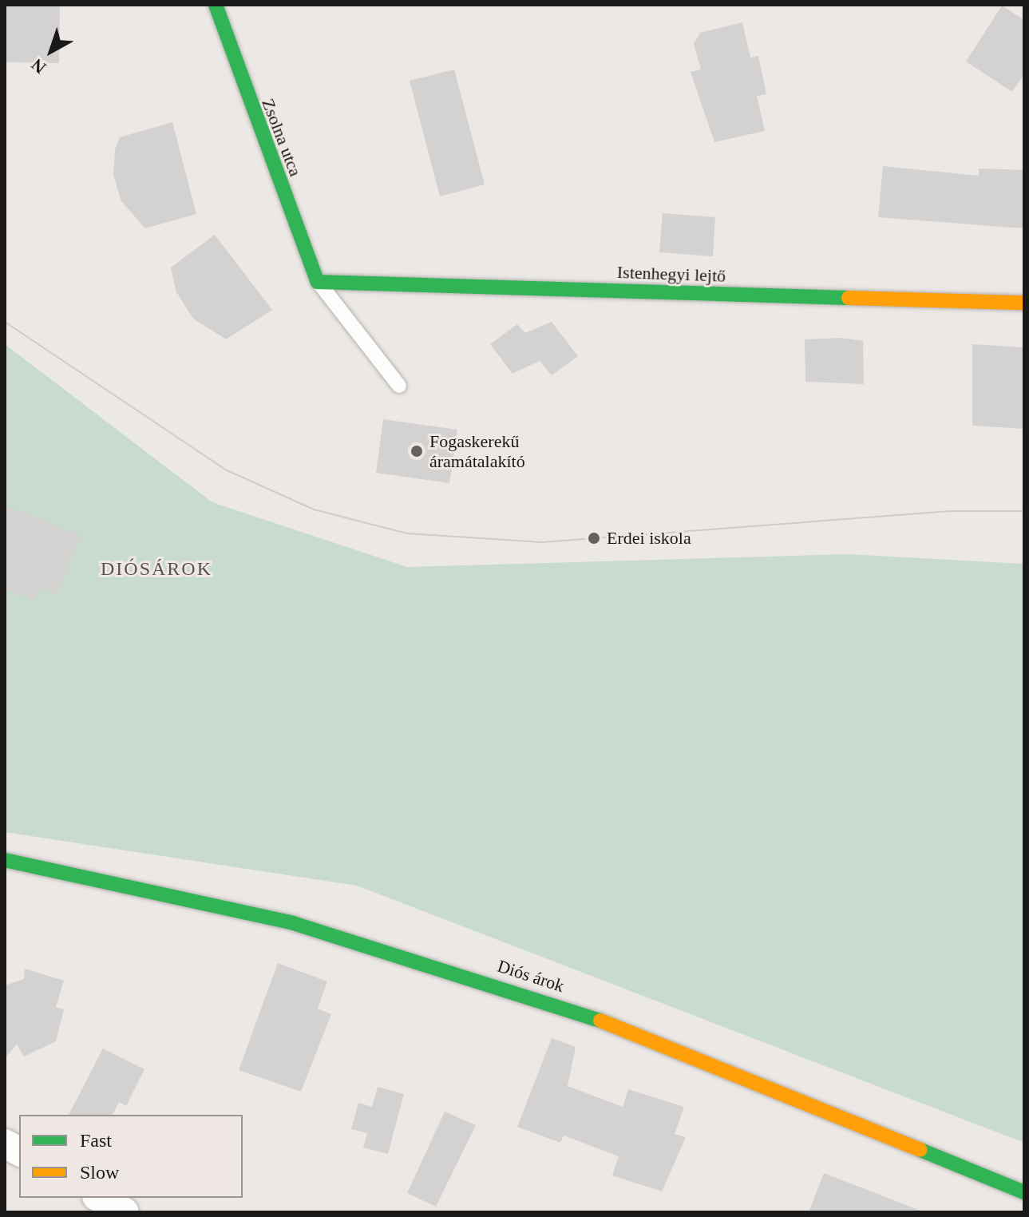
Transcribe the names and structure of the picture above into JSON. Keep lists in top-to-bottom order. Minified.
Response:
{"streets":{"street":["Zsolna utca","Istenhegyi lejtő","Diós árok"]},"crossings":[["Zsolna utca","Istenhegyi lejtő"]],"districts":["DIÓSÁROK"],"places":["Fogaskerekű áramátalakító","Erdei iskola"],"legend":["Fast","Slow"],"north":"bottom left"}
